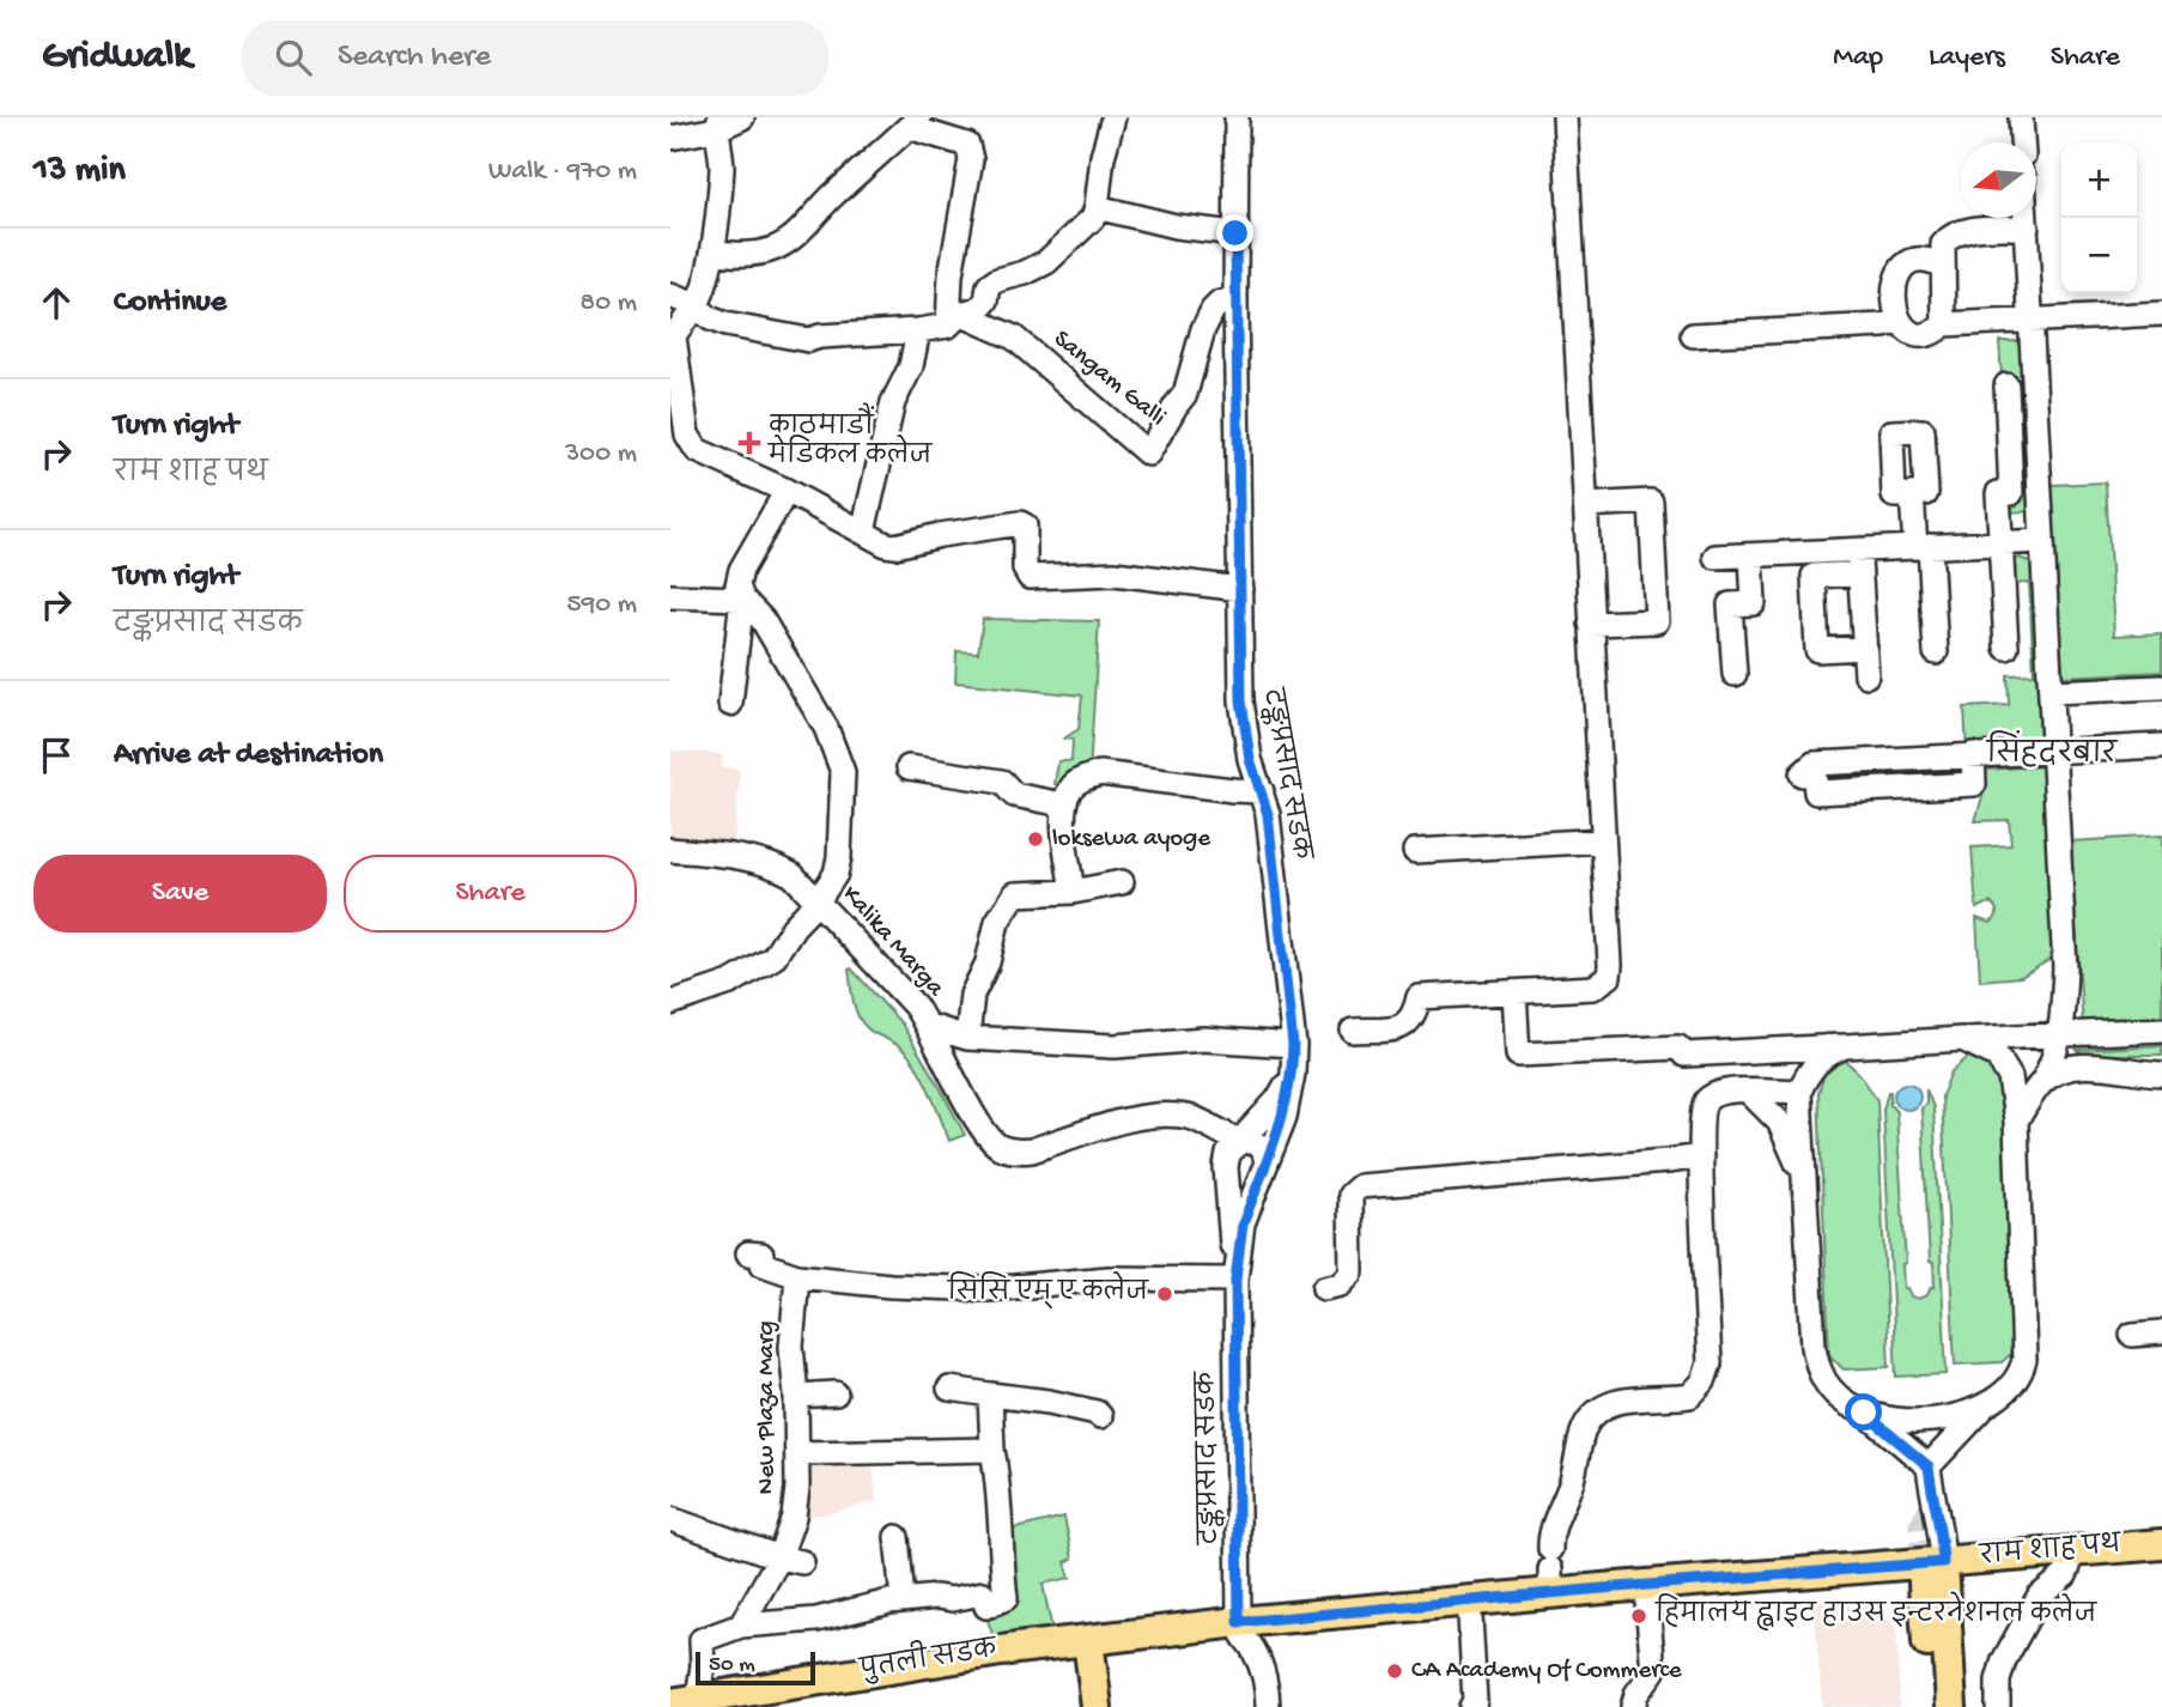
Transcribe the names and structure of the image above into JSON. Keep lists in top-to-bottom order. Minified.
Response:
{"streets":{"main road":["राम शाह पथ","पुतली सडक"],"street":["Sangam Galli","टङ्कप्रसाद सडक","Kalika Marga","New Plaza Marg"]},"crossings":[["Sangam Galli","टङ्कप्रसाद सडक"],["टङ्कप्रसाद सडक","Kalika Marga"],["टङ्कप्रसाद सडक","राम शाह पथ"],["राम शाह पथ","पुतली सडक"]],"districts":["सिंहदरबार"],"places":{"health":["काठमाडौं मेडिकल कलेज"],"other":["loksewa ayoge","सिसि एम् ए कलेज","हिमालय ह्वाइट हाउस इन्टरनेशनल कलेज","CA Academy Of Commerce"]},"scale_bar":"50 m","north":"left","page":{"header":"Gridwalk","search":"Search here","nav":["Map","Layers","Share"],"heading":["13 min","Walk · 970 m"],"map_buttons":["+","−"],"list":[["Continue","80 m"],["Turn right","राम शाह पथ","300 m"],["Turn right","टङ्कप्रसाद सडक","590 m"],"Arrive at destination"],"buttons":["Save","Share"],"scale":"50 m"}}
